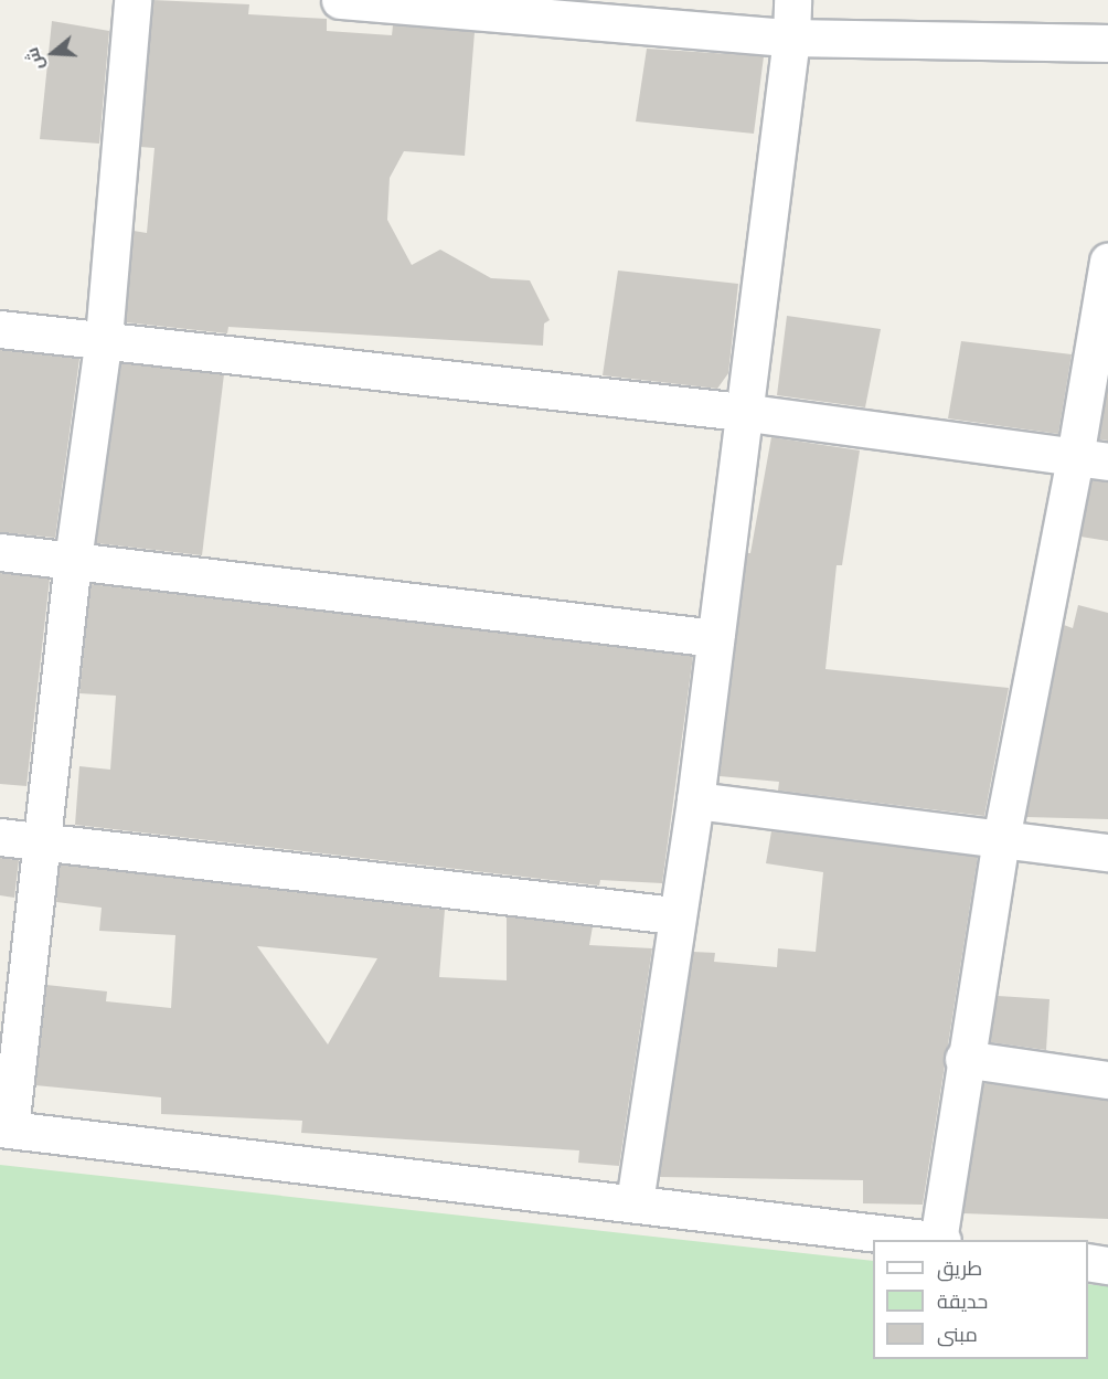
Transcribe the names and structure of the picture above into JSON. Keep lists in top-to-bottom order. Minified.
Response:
{"legend":["طريق","حديقة","مبنى"],"north":"left"}
